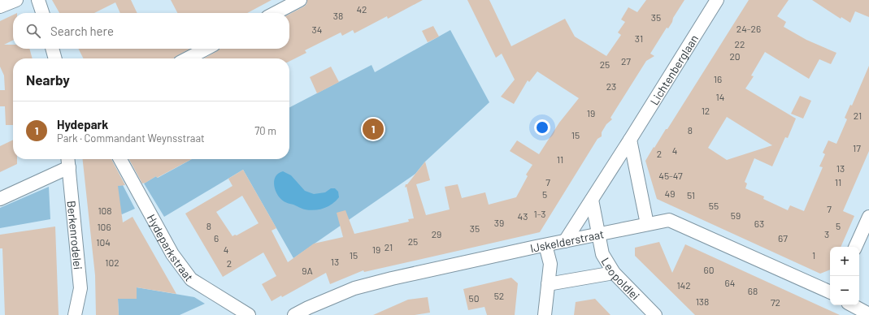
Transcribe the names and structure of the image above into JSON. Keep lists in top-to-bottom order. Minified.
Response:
{"streets":{"street":["Lichtenberglaan","Berkenrodelei","IJskelderstraat","Hydeparkstraat","Leopoldlei"]},"crossings":[["Lichtenberglaan","IJskelderstraat"],["IJskelderstraat","Leopoldlei"]],"house_numbers":["42","38","35","24-26","34","31","22","20","27","25","16","23","14","12","19","21","8","15","17","4","2","11","13","45-47","7","11","49","5","51","55","7","108","1-3","59","43","39","63","8","5","106","35","29","3","6","67","25","104","21","4","19","15","1","13","102","2","60","9A","64","142","68","52","50","138","72"],"page":{"search":"Search here","heading":"Nearby","list":[{"mark":"1","name":"Hydepark","note":"Park · Commandant Weynsstraat","value":"70 m"}],"pins":"1","map_buttons":["+","−"]}}
